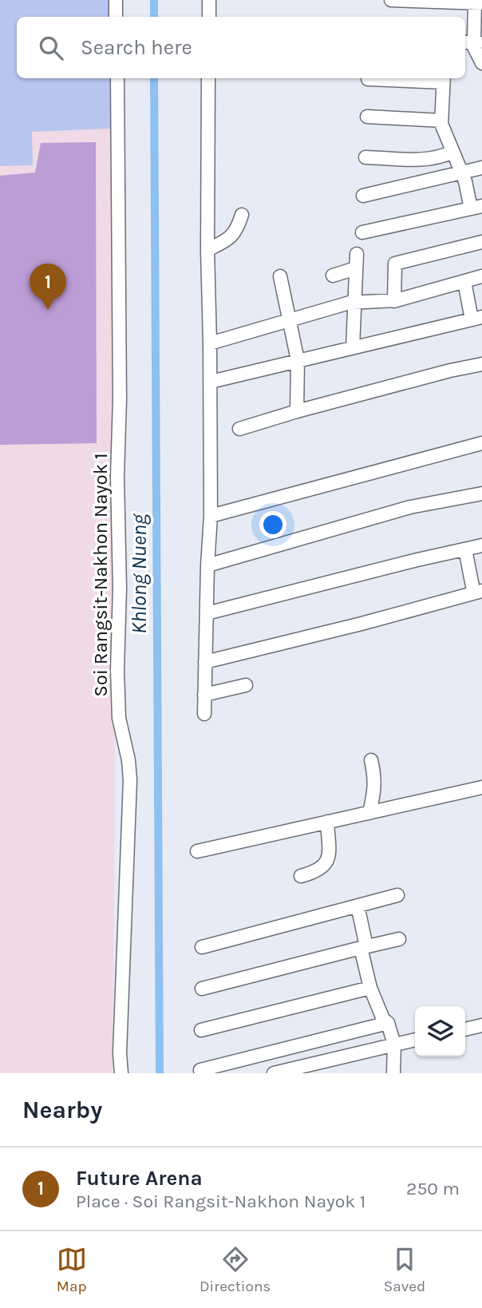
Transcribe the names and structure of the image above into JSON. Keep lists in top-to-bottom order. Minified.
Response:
{"streets":{"street":["Soi Rangsit-Nakhon Nayok 1"]},"water":["Khlong Nueng"],"page":{"search":"Search here","pins":"1","heading":"Nearby","list":[{"mark":"1","name":"Future Arena","note":"Place · Soi Rangsit-Nakhon Nayok 1","value":"250 m"}],"nav":["Map","Directions","Saved"]}}
